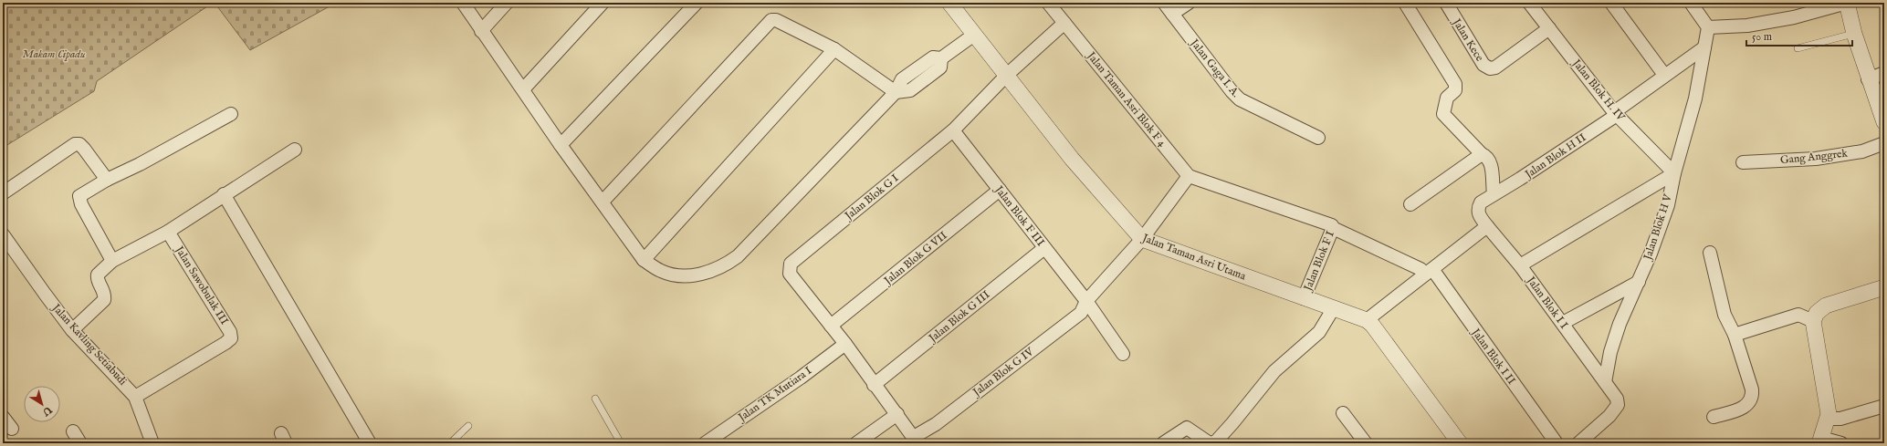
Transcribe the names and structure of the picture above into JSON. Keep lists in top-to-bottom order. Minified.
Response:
{"streets":{"street":["Jalan Kece","Jalan Gaga I. A.","Jalan Blok H. IV","Jalan Taman Asri Blok F 4","Jalan Blok H II","Gang Anggrek","Jalan Blok G I","Jalan Blok F III","Jalan Blok H V","Jalan Taman Asri Utama","Jalan Blok G VII","Jalan Blok F I","Jalan Sawobulak III","Jalan Blok I I","Jalan Blok G III","Jalan Kavling Setiabudi","Jalan Blok I II","Jalan Blok G IV","Jalan TK Mutiara I"]},"crossings":[["Jalan Kece","Jalan Blok H. IV"],["Jalan Blok H. IV","Jalan Blok H II"],["Jalan Blok H. IV","Jalan Blok H V"],["Jalan Taman Asri Blok F 4","Jalan Blok G I"],["Jalan Taman Asri Blok F 4","Jalan Blok I II"],["Jalan Taman Asri Blok F 4","Jalan Blok G IV"],["Jalan Blok H II","Jalan Blok H V"],["Jalan Blok H II","Jalan Blok I I"],["Jalan Blok G I","Jalan Blok F III"],["Jalan Blok G I","Jalan Taman Asri Utama"],["Jalan Blok G I","Jalan Blok G VII"],["Jalan Blok F III","Jalan Blok G VII"],["Jalan Blok F III","Jalan Blok G III"],["Jalan Blok F III","Jalan Blok G IV"],["Jalan Blok H V","Jalan Blok I I"],["Jalan Taman Asri Utama","Jalan Blok F I"],["Jalan Taman Asri Utama","Jalan Blok G IV"],["Jalan Blok F I","Jalan Blok I II"],["Jalan Sawobulak III","Jalan Kavling Setiabudi"],["Jalan Blok I II","Jalan Blok G IV"]],"parks":["Makam Cipadu"],"scale_bar":"50 m","north":"bottom right"}
